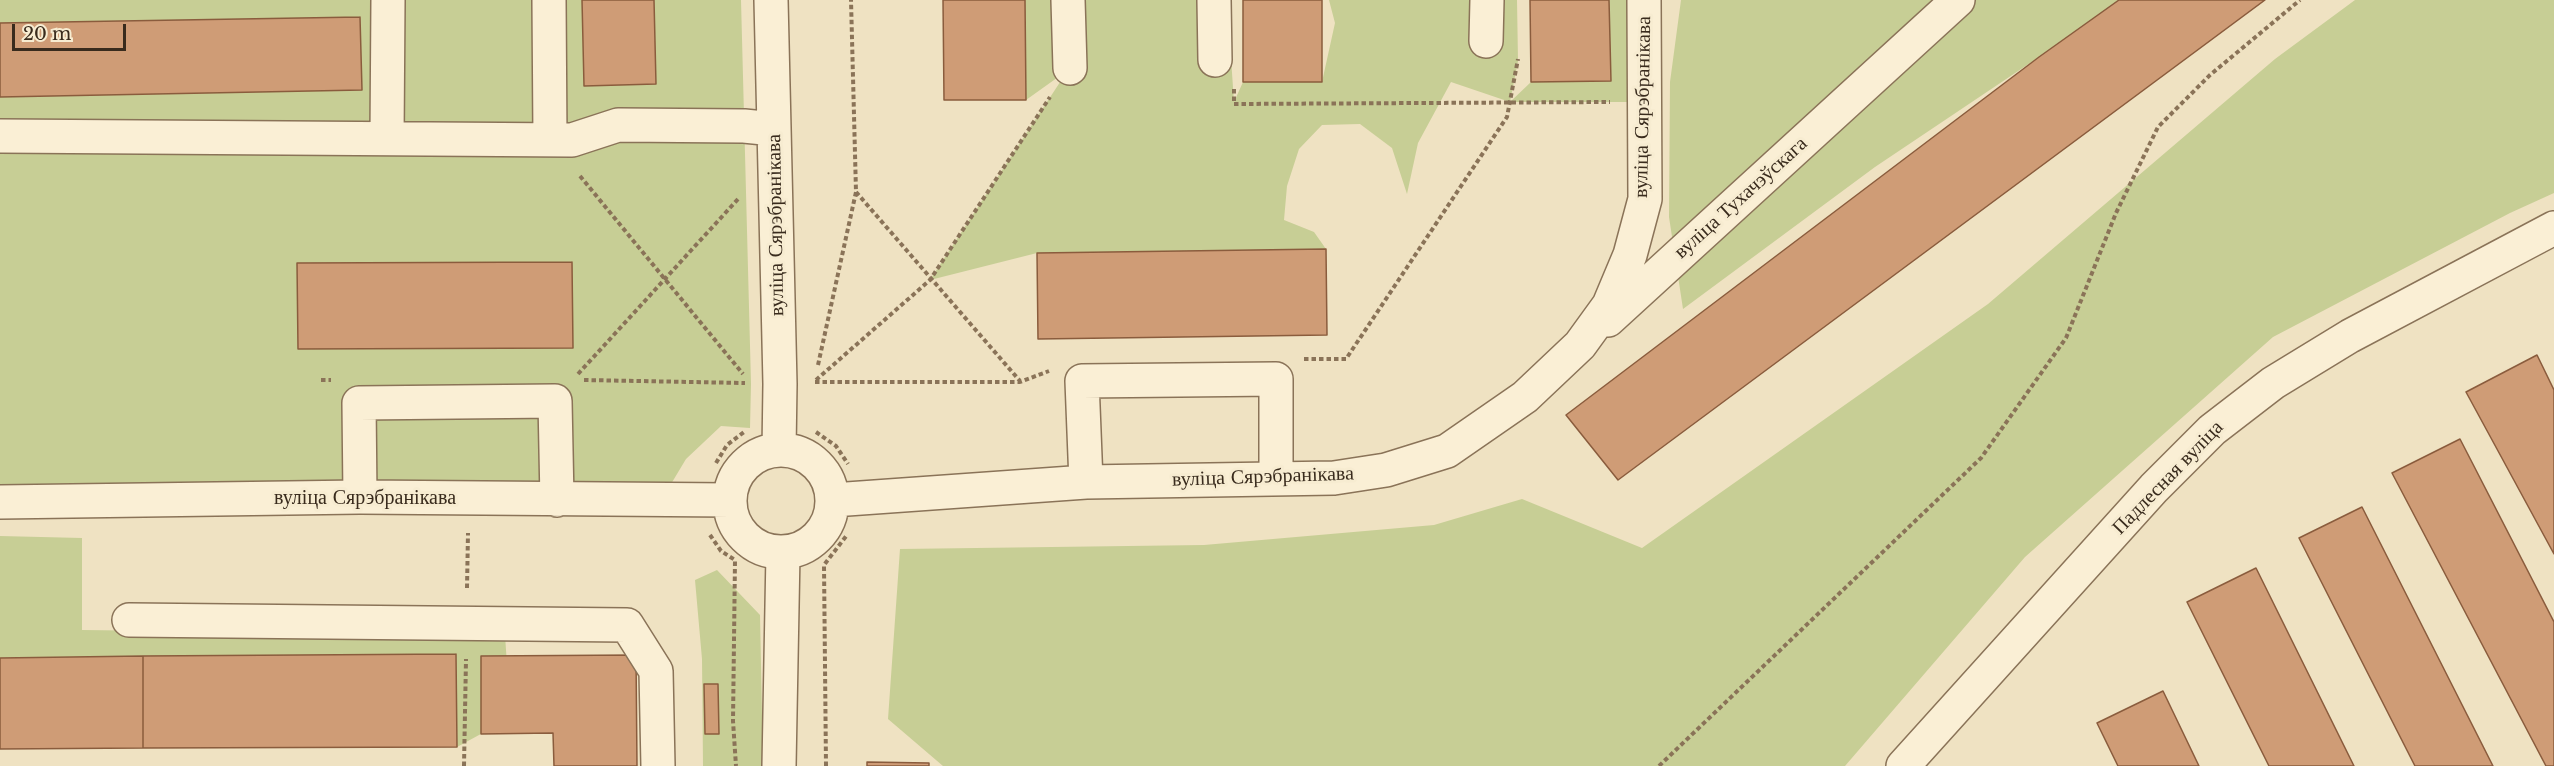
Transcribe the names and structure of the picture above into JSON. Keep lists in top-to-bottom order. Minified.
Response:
{"streets":{"street":["вуліца Сярэбранікава","вуліца Тухачэўскага","Падлесная вуліца"]},"crossings":[["вуліца Сярэбранікава","вуліца Тухачэўскага"]],"scale_bar":"20 m"}
